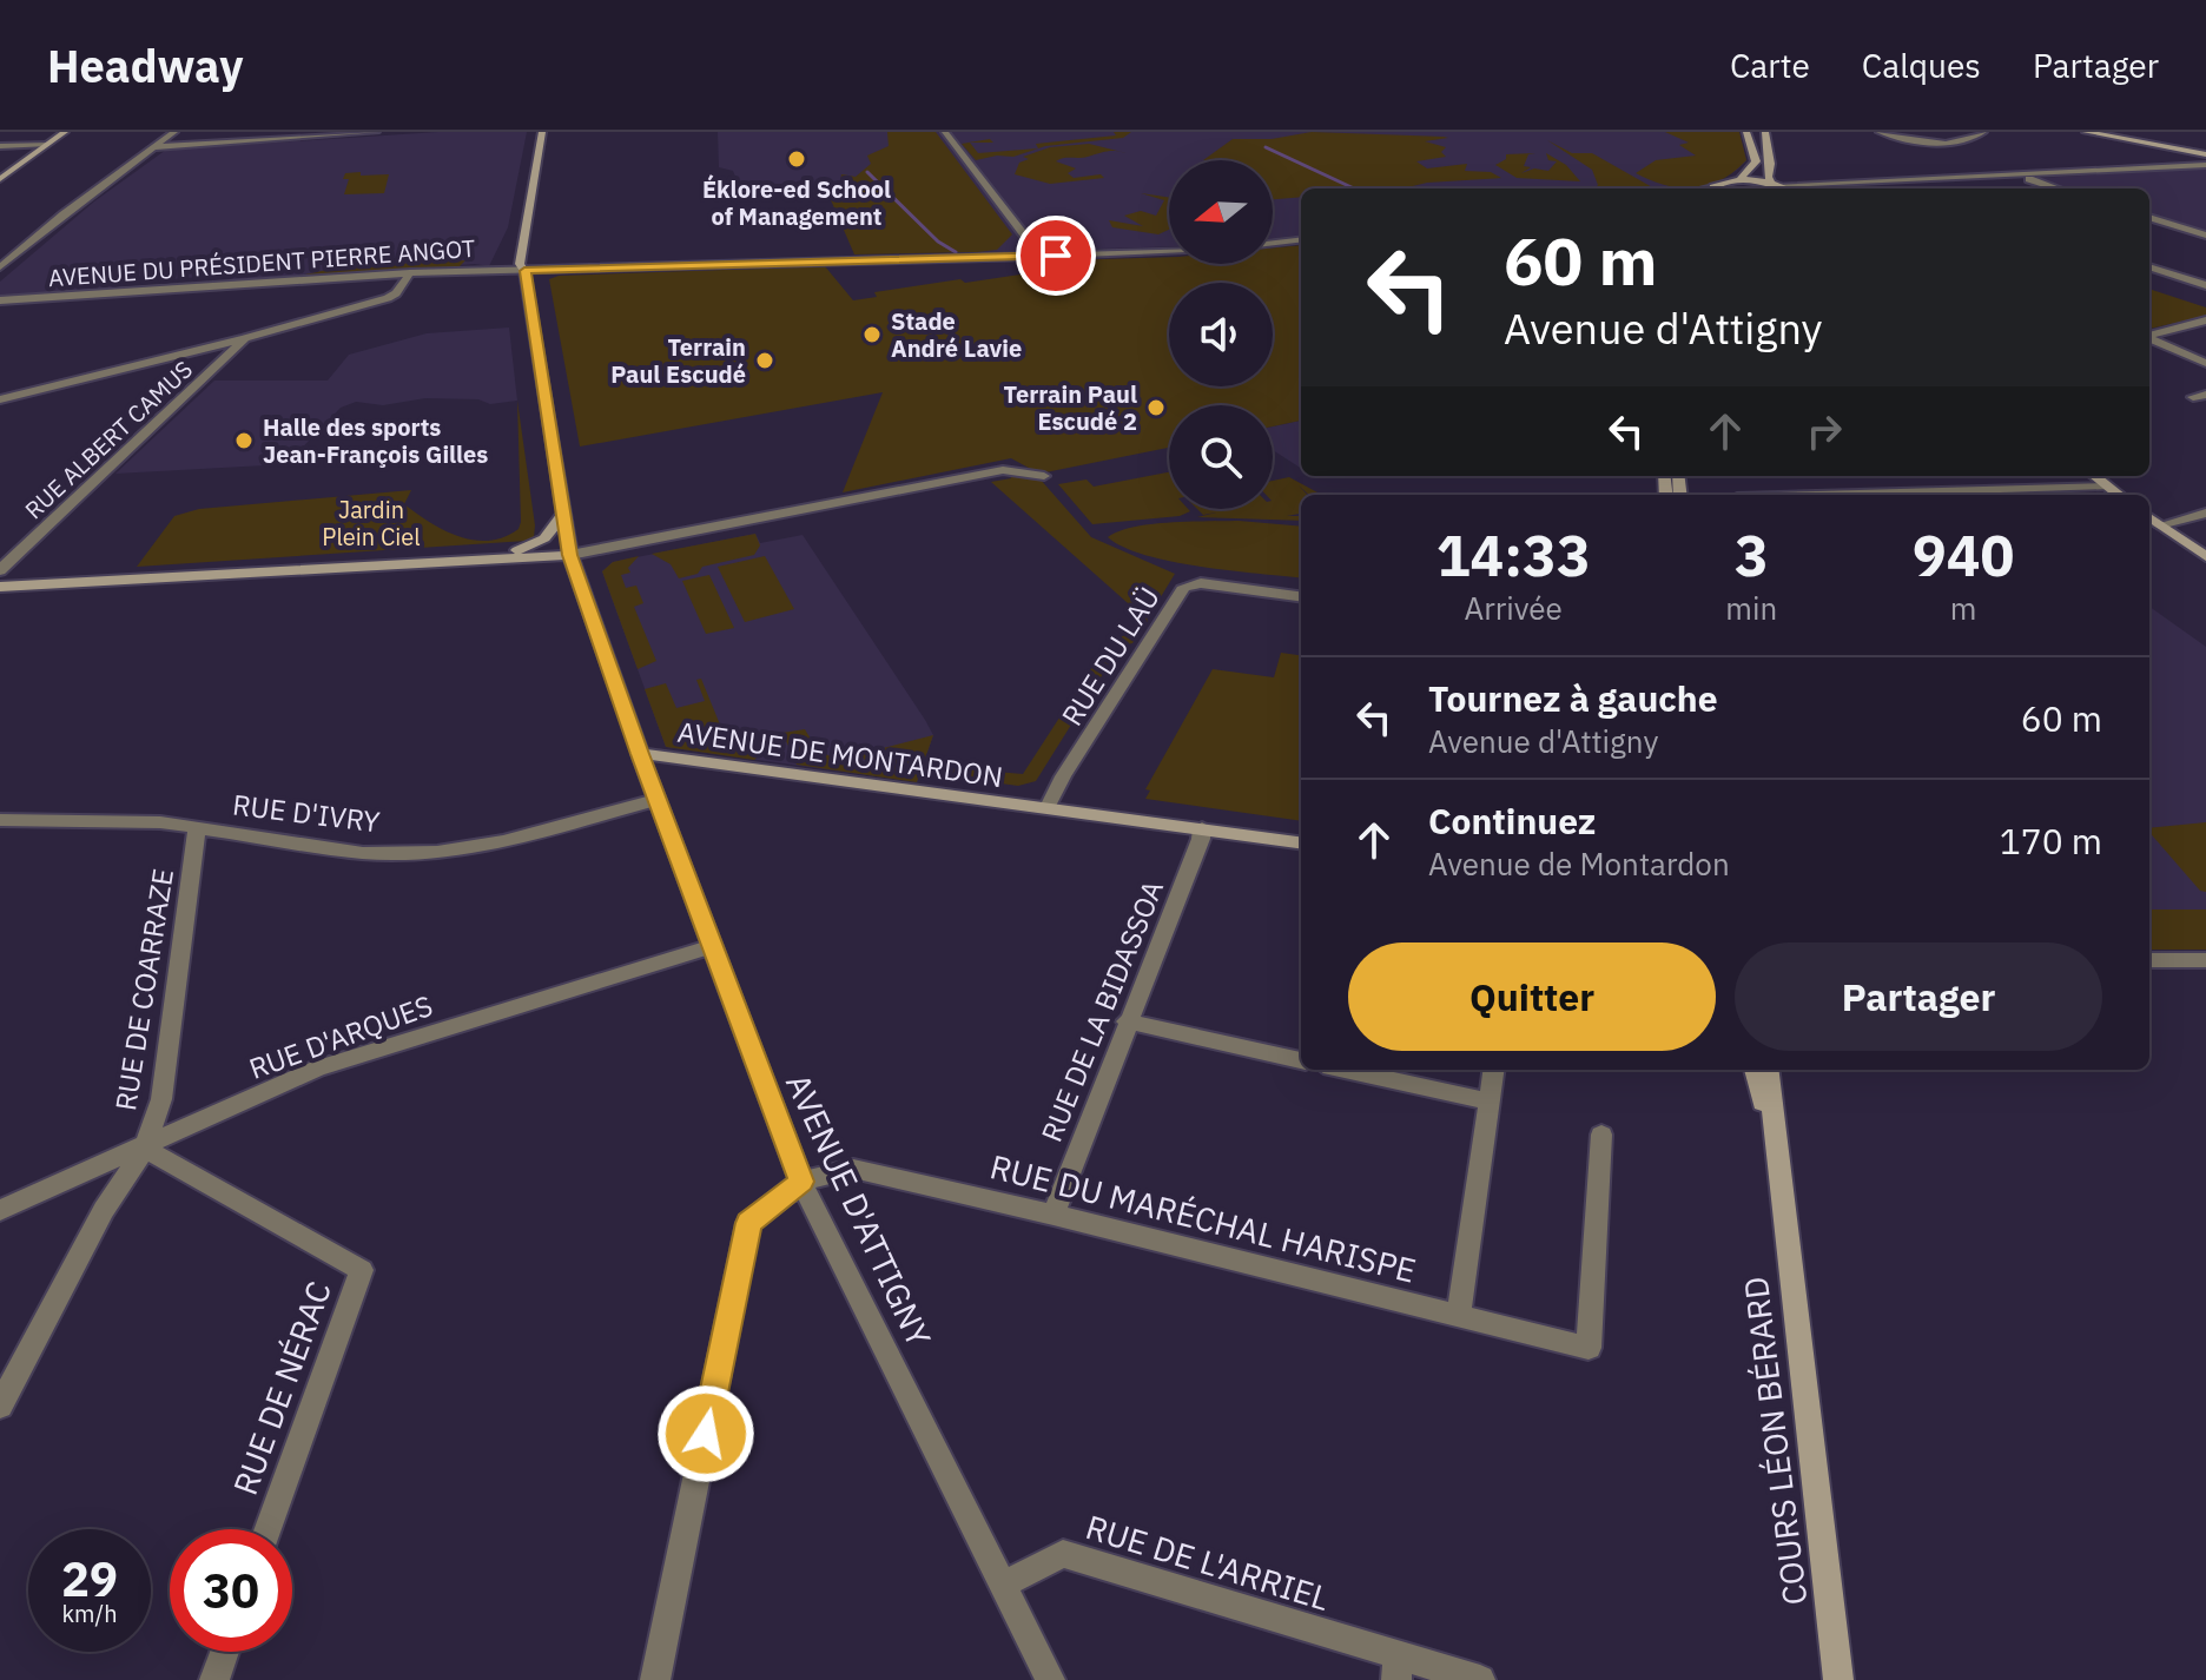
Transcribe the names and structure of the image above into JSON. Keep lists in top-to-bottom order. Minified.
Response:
{"streets":{"street":["AVENUE DU PRÉSIDENT PIERRE ANGOT","RUE ALBERT CAMUS","RUE DU LAÜ","AVENUE DE MONTARDON","RUE D'IVRY","RUE DE COARRAZE","RUE DE LA BIDASSOA","RUE D'ARQUES","AVENUE D'ATTIGNY","RUE DU MARÉCHAL HARISPE","RUE DE NÉRAC","COURS LÉON BÉRARD","RUE DE L'ARRIEL"]},"crossings":[["AVENUE DU PRÉSIDENT PIERRE ANGOT","AVENUE DE MONTARDON"],["RUE DU LAÜ","AVENUE DE MONTARDON"],["AVENUE DE MONTARDON","RUE DE LA BIDASSOA"],["AVENUE DE MONTARDON","AVENUE D'ATTIGNY"],["RUE D'IVRY","RUE DE COARRAZE"],["RUE D'IVRY","AVENUE D'ATTIGNY"],["RUE DE COARRAZE","RUE D'ARQUES"],["RUE DE COARRAZE","RUE DE NÉRAC"],["RUE DE LA BIDASSOA","RUE DU MARÉCHAL HARISPE"],["RUE D'ARQUES","AVENUE D'ATTIGNY"],["RUE D'ARQUES","RUE DE NÉRAC"],["AVENUE D'ATTIGNY","RUE DU MARÉCHAL HARISPE"],["AVENUE D'ATTIGNY","RUE DE L'ARRIEL"]],"parks":["Jardin Plein Ciel"],"places":["Éklore-ed School of Management","Stade André Lavie","Terrain Paul Escudé","Terrain Paul Escudé 2","Halle des sports Jean-François Gilles"],"north":"left","page":{"header":"Headway","nav":["Carte","Calques","Partager"],"turn":["60 m","Avenue d'Attigny"],"eta":["14:33","Arrivée","3","min","940","m"],"list":[{"name":"Tournez à gauche","note":"Avenue d'Attigny","value":"60 m"},{"name":"Continuez","note":"Avenue de Montardon","value":"170 m"}],"buttons":["Quitter","Partager"],"speed":"29 km/h","limit":"30"}}
